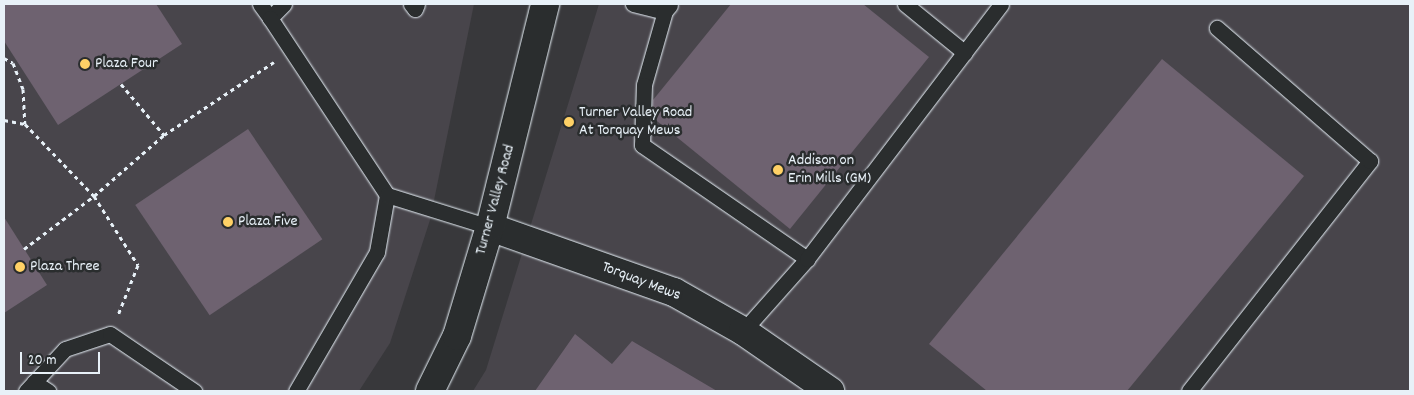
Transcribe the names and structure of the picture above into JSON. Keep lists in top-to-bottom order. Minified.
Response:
{"streets":{"street":["Turner Valley Road","Torquay Mews"]},"crossings":[["Turner Valley Road","Torquay Mews"]],"places":["Plaza Four","Turner Valley Road At Torquay Mews","Addison on Erin Mills (GM)","Plaza Five","Plaza Three"],"scale_bar":"20 m"}
